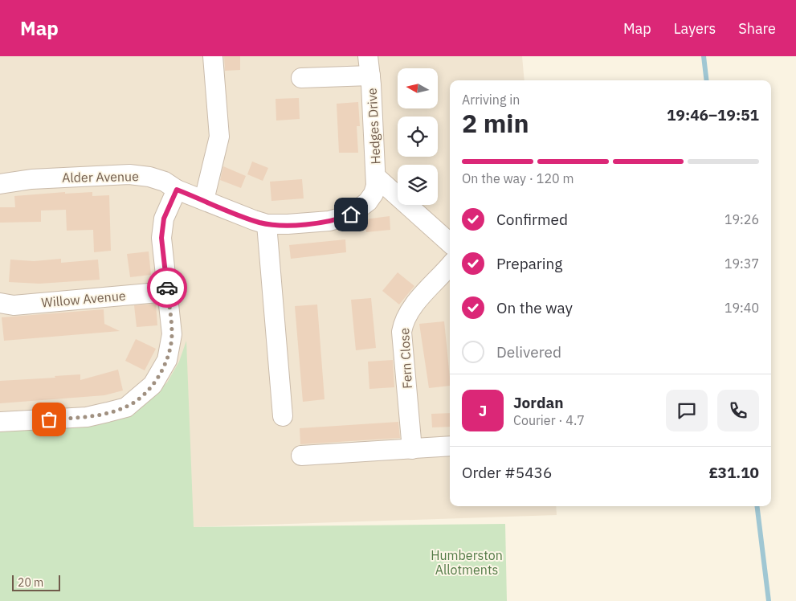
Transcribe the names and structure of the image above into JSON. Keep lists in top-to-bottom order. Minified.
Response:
{"streets":{"street":["Hedges Drive","Alder Avenue","Willow Avenue","Fern Close"]},"crossings":[["Hedges Drive","Alder Avenue"]],"parks":["Humberston Allotments"],"scale_bar":"20 m","north":"left","page":{"header":"Map","nav":["Map","Layers","Share"],"heading":["2 min","Arriving in","19:46–19:51"],"panel":["Jordan","Courier · 4.7","Order #5436","£31.10"],"bar":"On the way · 120 m","list":[["Confirmed","19:26"],["Preparing","19:37"],["On the way","19:40"],"Delivered"],"round":"J","scale":"20 m"}}
